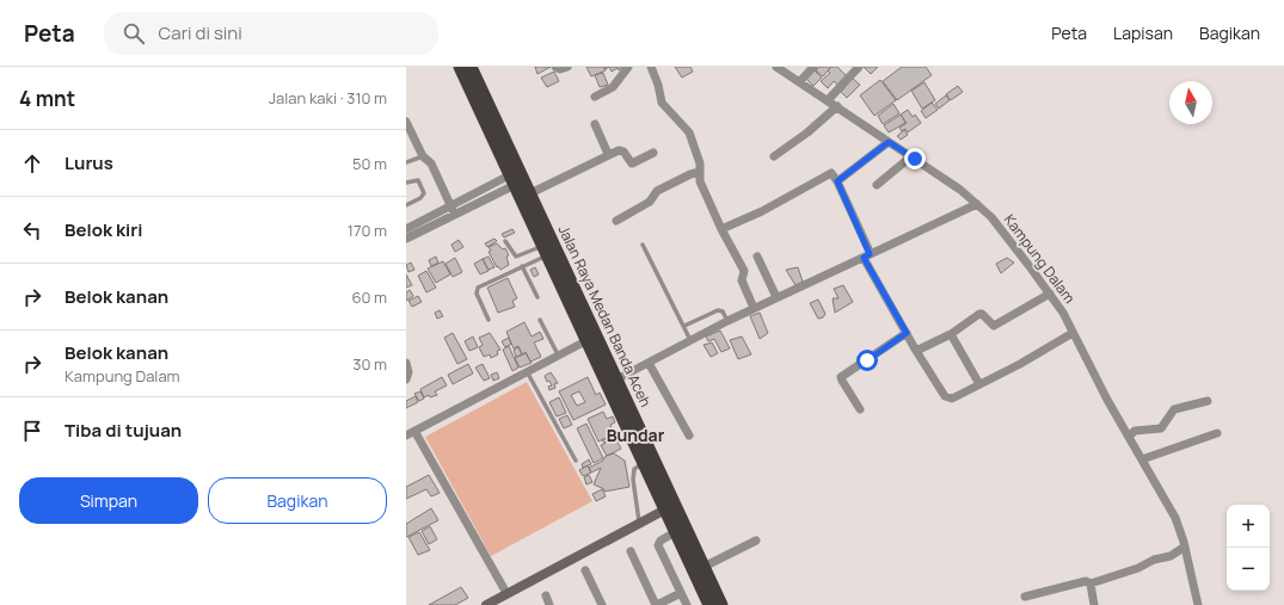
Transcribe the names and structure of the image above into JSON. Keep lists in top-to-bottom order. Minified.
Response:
{"streets":{"highway":["Jalan Raya Medan Banda Aceh"],"street":["Kampung Dalam"]},"districts":["Bundar"],"north":"top","page":{"header":"Peta","search":"Cari di sini","nav":["Peta","Lapisan","Bagikan"],"heading":["4 mnt","Jalan kaki · 310 m"],"list":[["Lurus","50 m"],["Belok kiri","170 m"],["Belok kanan","60 m"],["Belok kanan","Kampung Dalam","30 m"],"Tiba di tujuan"],"buttons":["Simpan","Bagikan"],"map_buttons":["+","−"]}}
